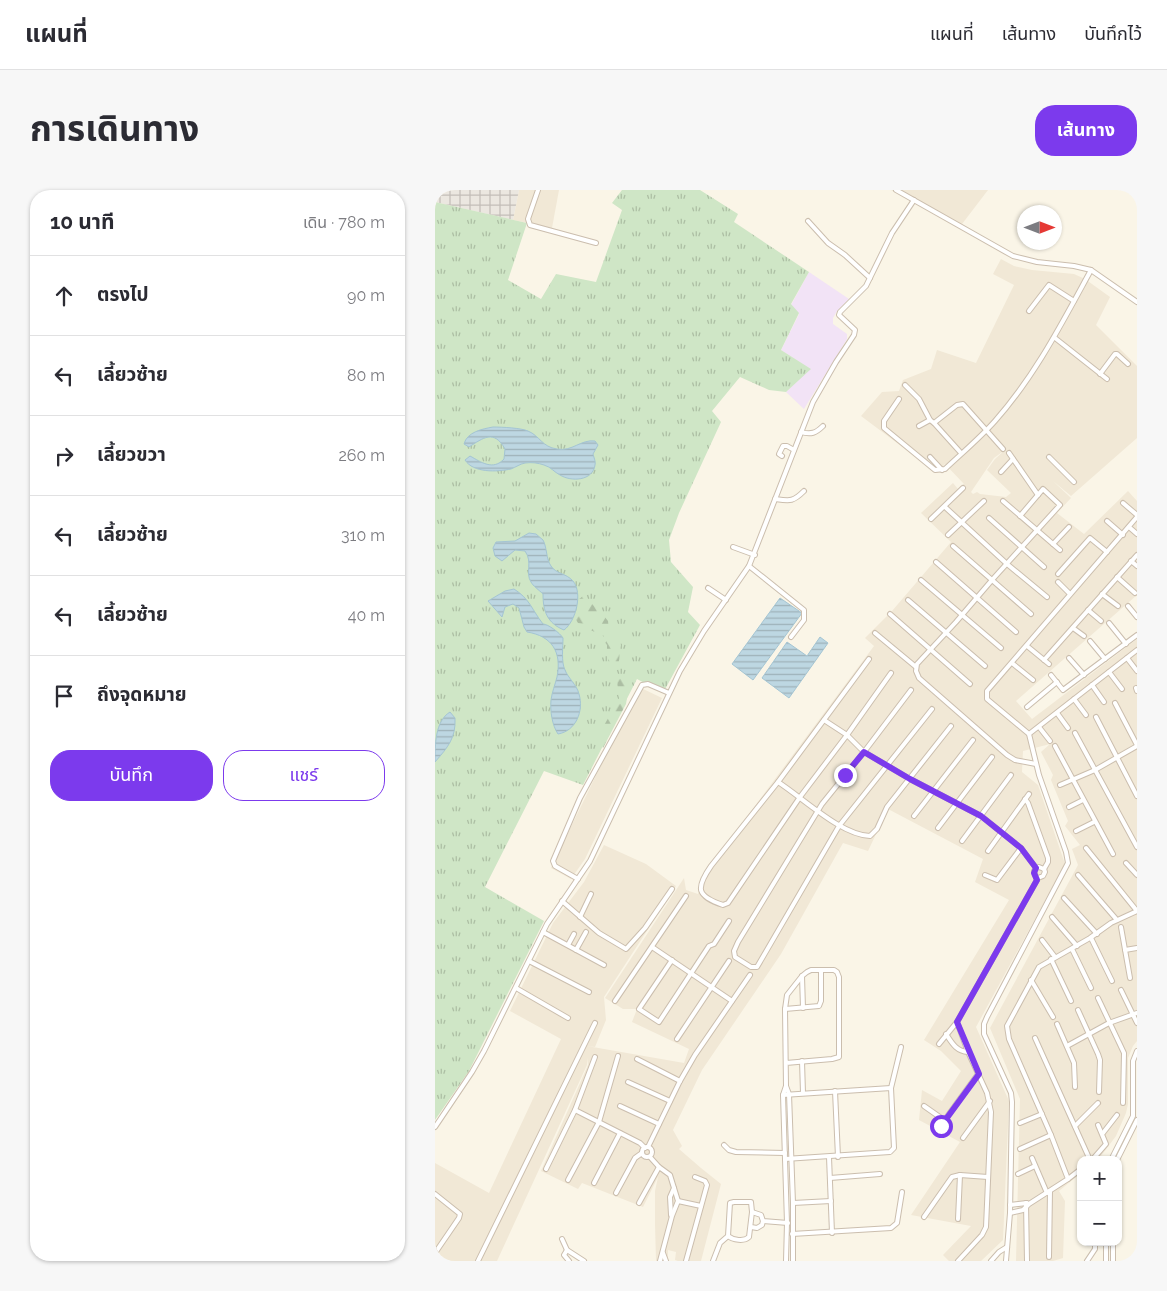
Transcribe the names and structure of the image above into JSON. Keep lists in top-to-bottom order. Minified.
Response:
{"north":"right","page":{"header":"แผนที่","nav":["แผนที่","เส้นทาง","บันทึกไว้"],"title":"การเดินทาง","buttons":["เส้นทาง",["บันทึก","แชร์"]],"heading":["10 นาที","เดิน · 780 m"],"list":[["ตรงไป","90 m"],["เลี้ยวซ้าย","80 m"],["เลี้ยวขวา","260 m"],["เลี้ยวซ้าย","310 m"],["เลี้ยวซ้าย","40 m"],"ถึงจุดหมาย"],"map_buttons":["+","−"]}}
